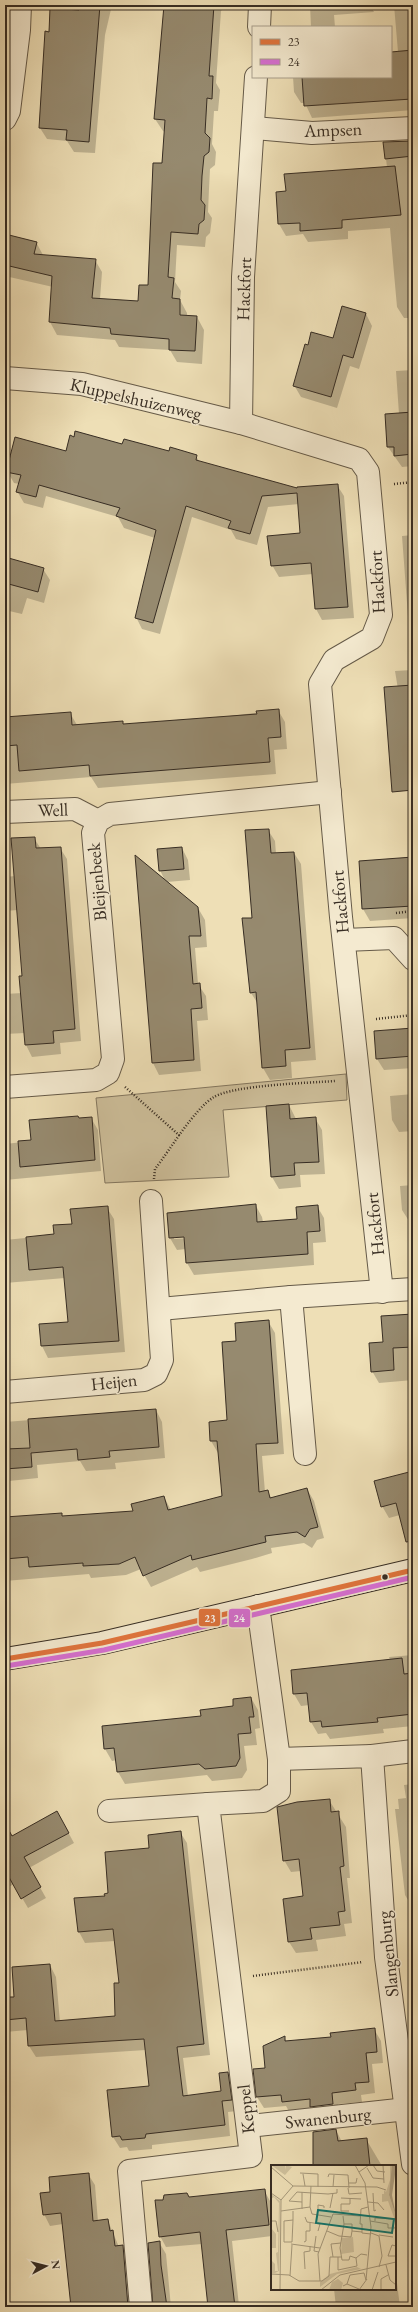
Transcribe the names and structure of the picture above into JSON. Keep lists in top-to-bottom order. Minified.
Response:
{"streets":{"street":["Ampsen","Hackfort","Kluppelshuizenweg","Well","Bleijenbeek","Heijen","Slangenburg","Keppel","Swanenburg"]},"crossings":[["Ampsen","Hackfort"],["Hackfort","Kluppelshuizenweg"],["Hackfort","Bleijenbeek"],["Well","Bleijenbeek"],["Slangenburg","Swanenburg"],["Keppel","Swanenburg"]],"lines":["transit line 23","transit line 24"],"legend":["23","24"],"north":"right"}
